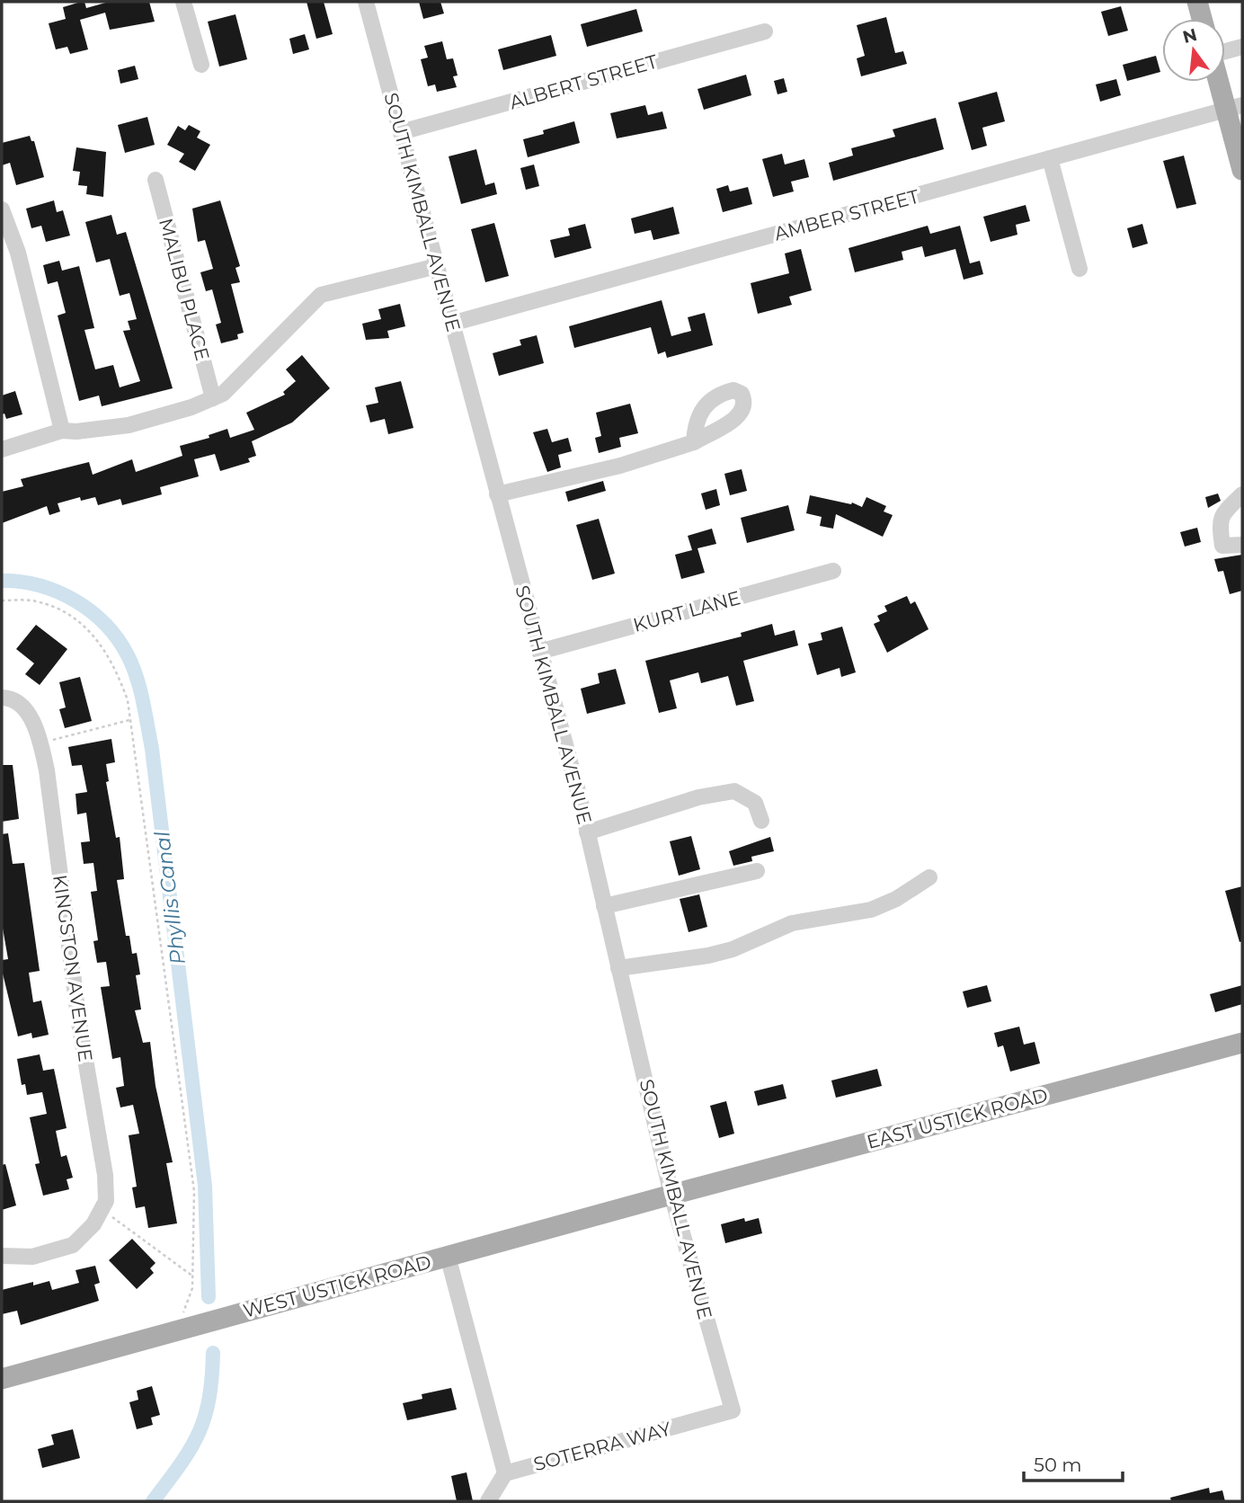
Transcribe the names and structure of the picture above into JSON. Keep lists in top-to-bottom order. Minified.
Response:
{"streets":{"main road":["EAST USTICK ROAD","WEST USTICK ROAD"],"street":["ALBERT STREET","SOUTH KIMBALL AVENUE","AMBER STREET","MALIBU PLACE","KURT LANE","KINGSTON AVENUE","SOTERRA WAY"]},"crossings":[["ALBERT STREET","SOUTH KIMBALL AVENUE"],["SOUTH KIMBALL AVENUE","AMBER STREET"],["SOUTH KIMBALL AVENUE","KURT LANE"],["SOUTH KIMBALL AVENUE","EAST USTICK ROAD"],["SOUTH KIMBALL AVENUE","WEST USTICK ROAD"],["SOUTH KIMBALL AVENUE","SOTERRA WAY"],["EAST USTICK ROAD","WEST USTICK ROAD"]],"water":["Phyllis Canal"],"scale_bar":"50 m","north":"top"}
